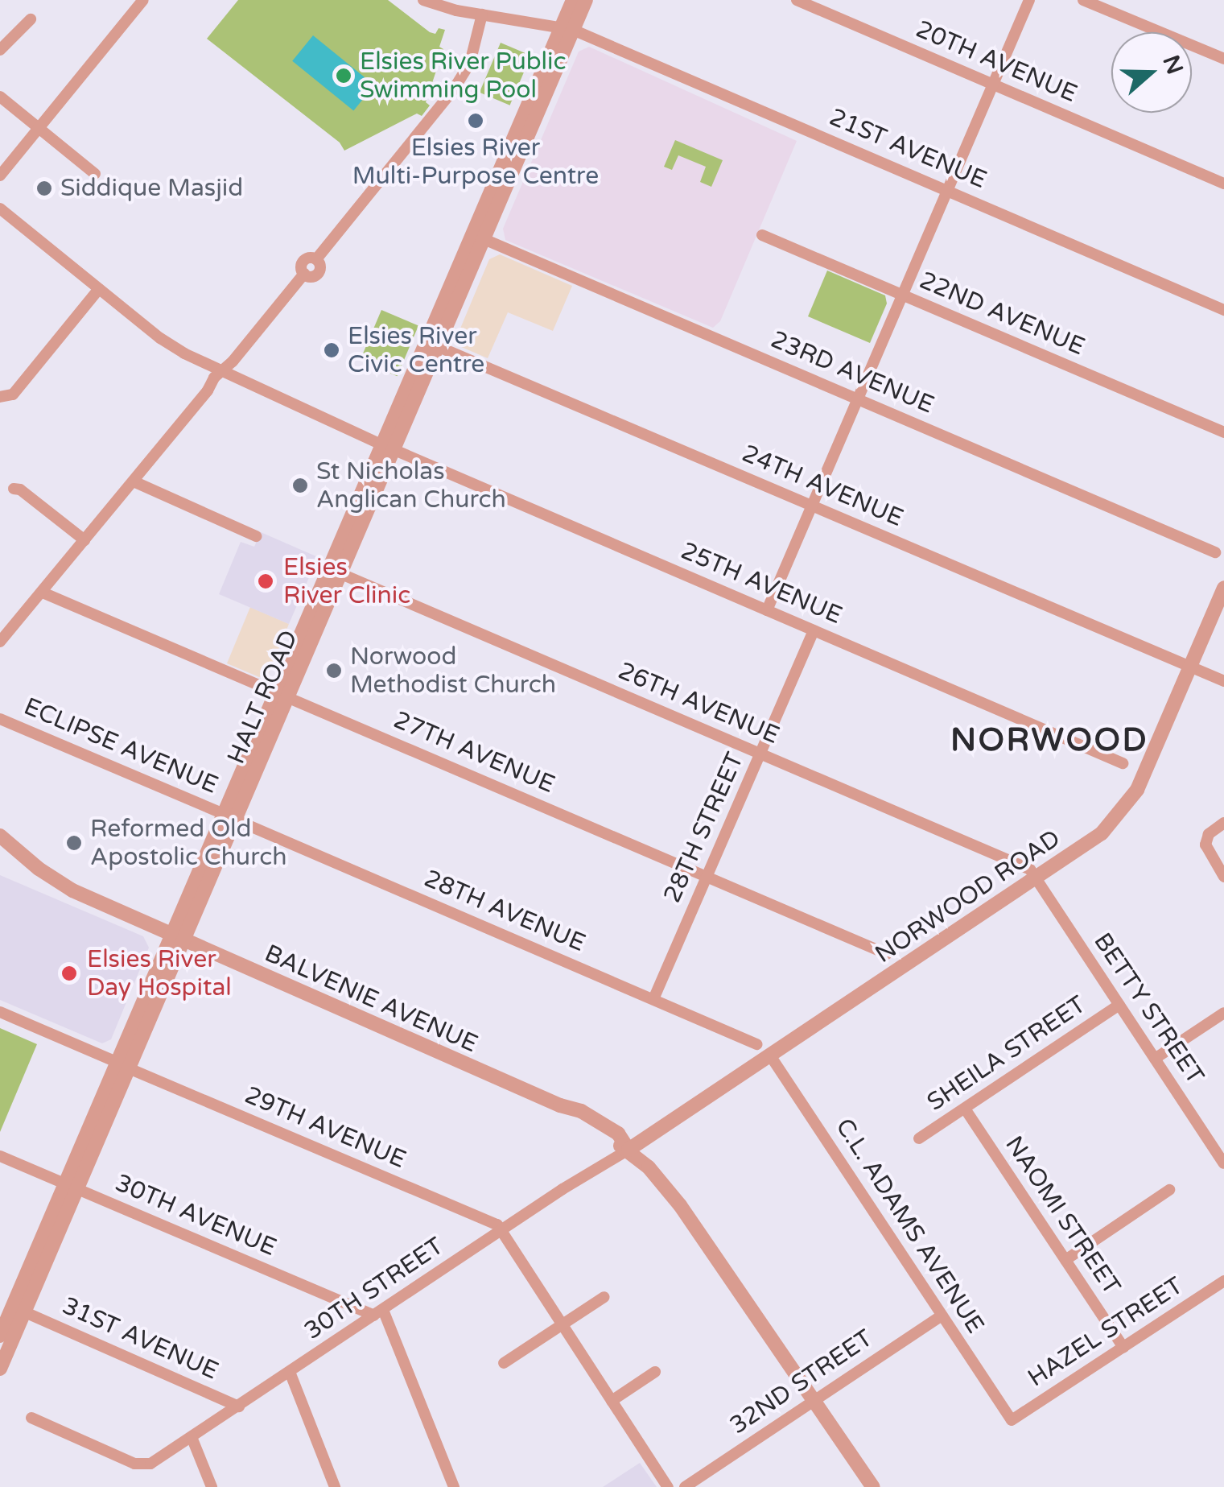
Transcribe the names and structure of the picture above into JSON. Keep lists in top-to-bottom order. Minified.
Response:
{"streets":{"street":["20TH AVENUE","21ST AVENUE","22ND AVENUE","23RD AVENUE","24TH AVENUE","25TH AVENUE","HALT ROAD","26TH AVENUE","ECLIPSE AVENUE","27TH AVENUE","28TH STREET","NORWOOD ROAD","28TH AVENUE","BALVENIE AVENUE","BETTY STREET","SHEILA STREET","29TH AVENUE","30TH AVENUE","NAOMI STREET","C.L. ADAMS AVENUE","30TH STREET","HAZEL STREET","31ST AVENUE","32ND STREET"]},"crossings":[["21ST AVENUE","HALT ROAD"],["23RD AVENUE","HALT ROAD"],["24TH AVENUE","HALT ROAD"],["24TH AVENUE","NORWOOD ROAD"],["25TH AVENUE","HALT ROAD"],["25TH AVENUE","28TH STREET"],["HALT ROAD","26TH AVENUE"],["HALT ROAD","ECLIPSE AVENUE"],["HALT ROAD","27TH AVENUE"],["HALT ROAD","28TH AVENUE"],["HALT ROAD","BALVENIE AVENUE"],["HALT ROAD","29TH AVENUE"],["HALT ROAD","30TH AVENUE"],["HALT ROAD","31ST AVENUE"],["26TH AVENUE","28TH STREET"],["26TH AVENUE","NORWOOD ROAD"],["26TH AVENUE","BETTY STREET"],["ECLIPSE AVENUE","28TH AVENUE"],["27TH AVENUE","28TH STREET"],["28TH STREET","28TH AVENUE"],["NORWOOD ROAD","BALVENIE AVENUE"],["NORWOOD ROAD","BETTY STREET"],["NORWOOD ROAD","C.L. ADAMS AVENUE"],["NORWOOD ROAD","30TH STREET"],["BALVENIE AVENUE","30TH STREET"],["BALVENIE AVENUE","32ND STREET"],["BETTY STREET","SHEILA STREET"],["SHEILA STREET","NAOMI STREET"],["29TH AVENUE","30TH STREET"],["30TH AVENUE","30TH STREET"],["NAOMI STREET","HAZEL STREET"],["C.L. ADAMS AVENUE","HAZEL STREET"],["C.L. ADAMS AVENUE","32ND STREET"],["30TH STREET","31ST AVENUE"]],"districts":["NORWOOD"],"places":["Elsies River Public Swimming Pool","Elsies River Multi-Purpose Centre","Siddique Masjid","Elsies River Civic Centre","St Nicholas Anglican Church","Elsies River Clinic","Norwood Methodist Church","Reformed Old Apostolic Church","Elsies River Day Hospital"],"north":"right"}
